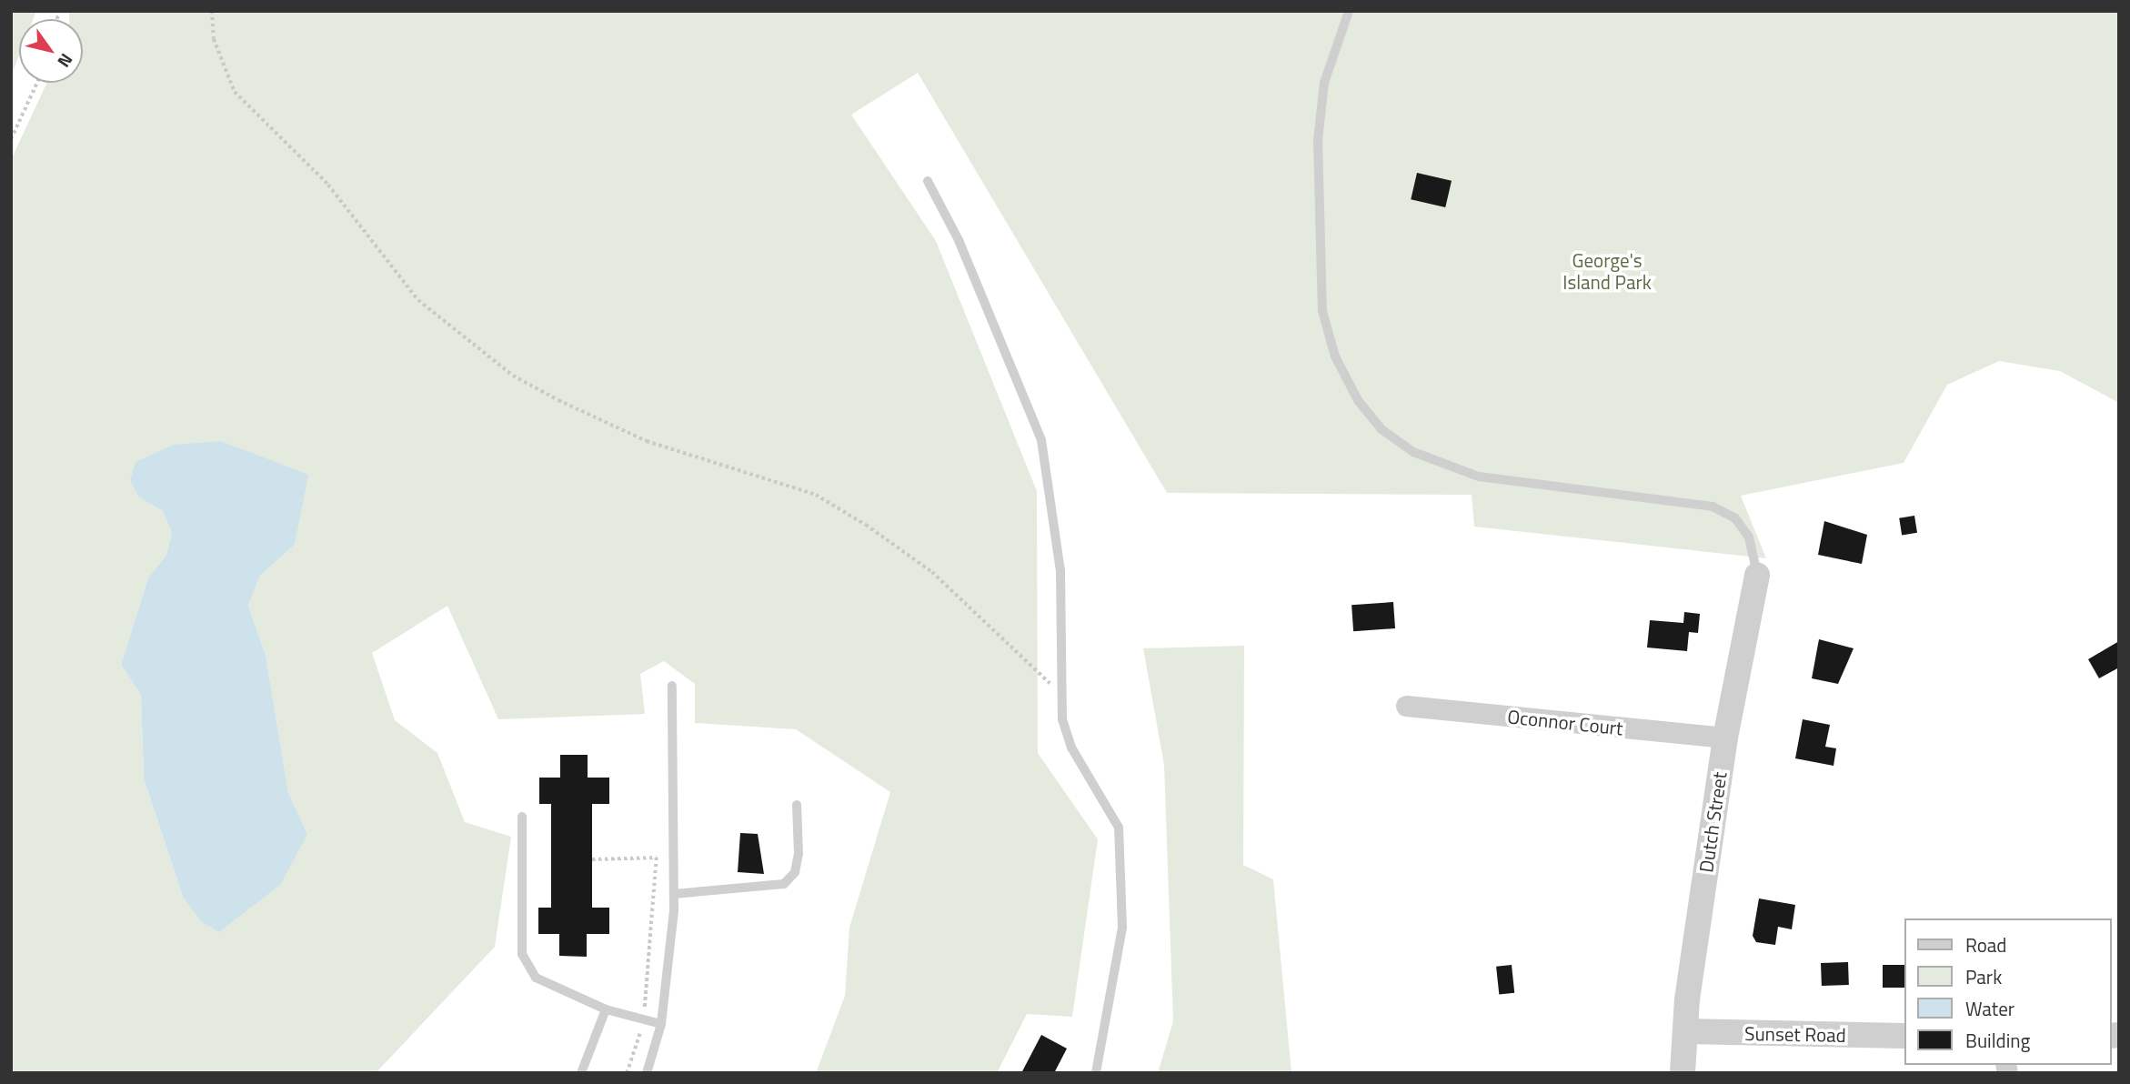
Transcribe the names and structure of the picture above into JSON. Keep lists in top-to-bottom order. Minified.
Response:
{"streets":{"street":["Oconnor Court","Dutch Street","Sunset Road"]},"crossings":[["Oconnor Court","Dutch Street"],["Dutch Street","Sunset Road"]],"parks":["George's Island Park"],"legend":["Road","Park","Water","Building"],"north":"bottom right"}
